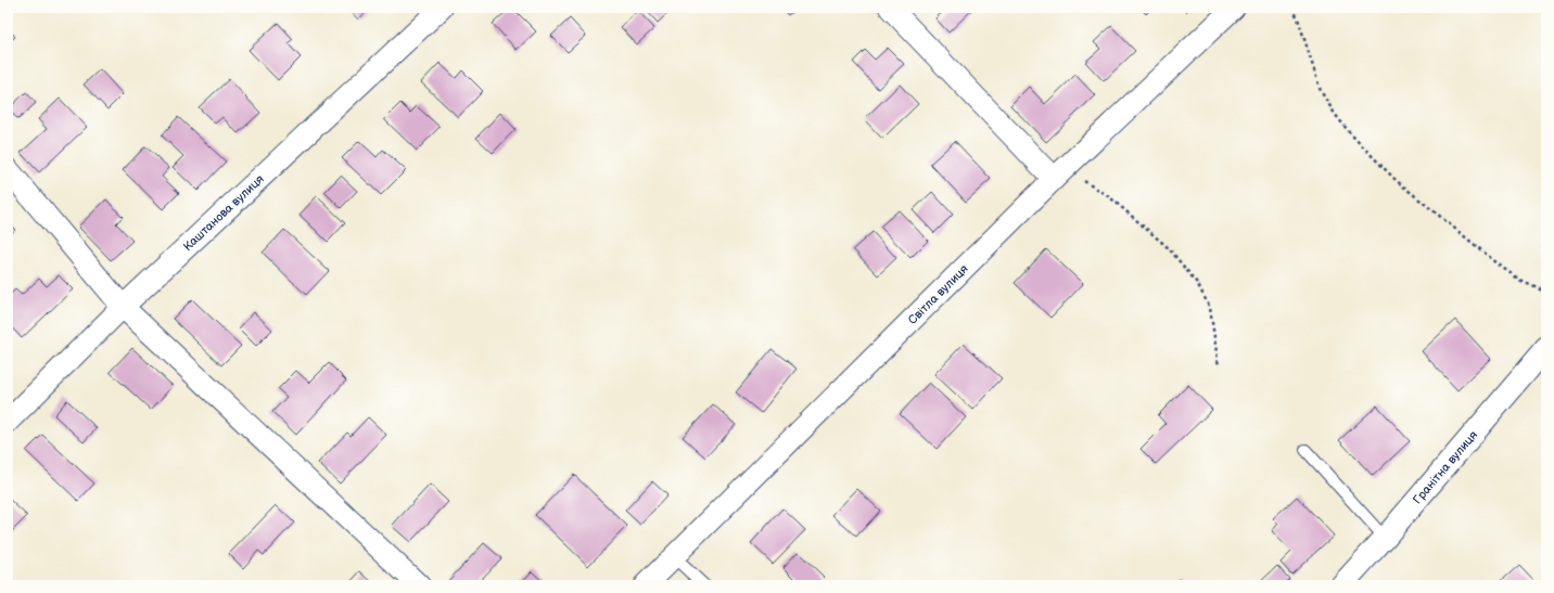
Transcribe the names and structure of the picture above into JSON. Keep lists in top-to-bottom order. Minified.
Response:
{"streets":{"street":["Каштанова вулиця","Світла вулиця","Гранітна вулиця"]}}
